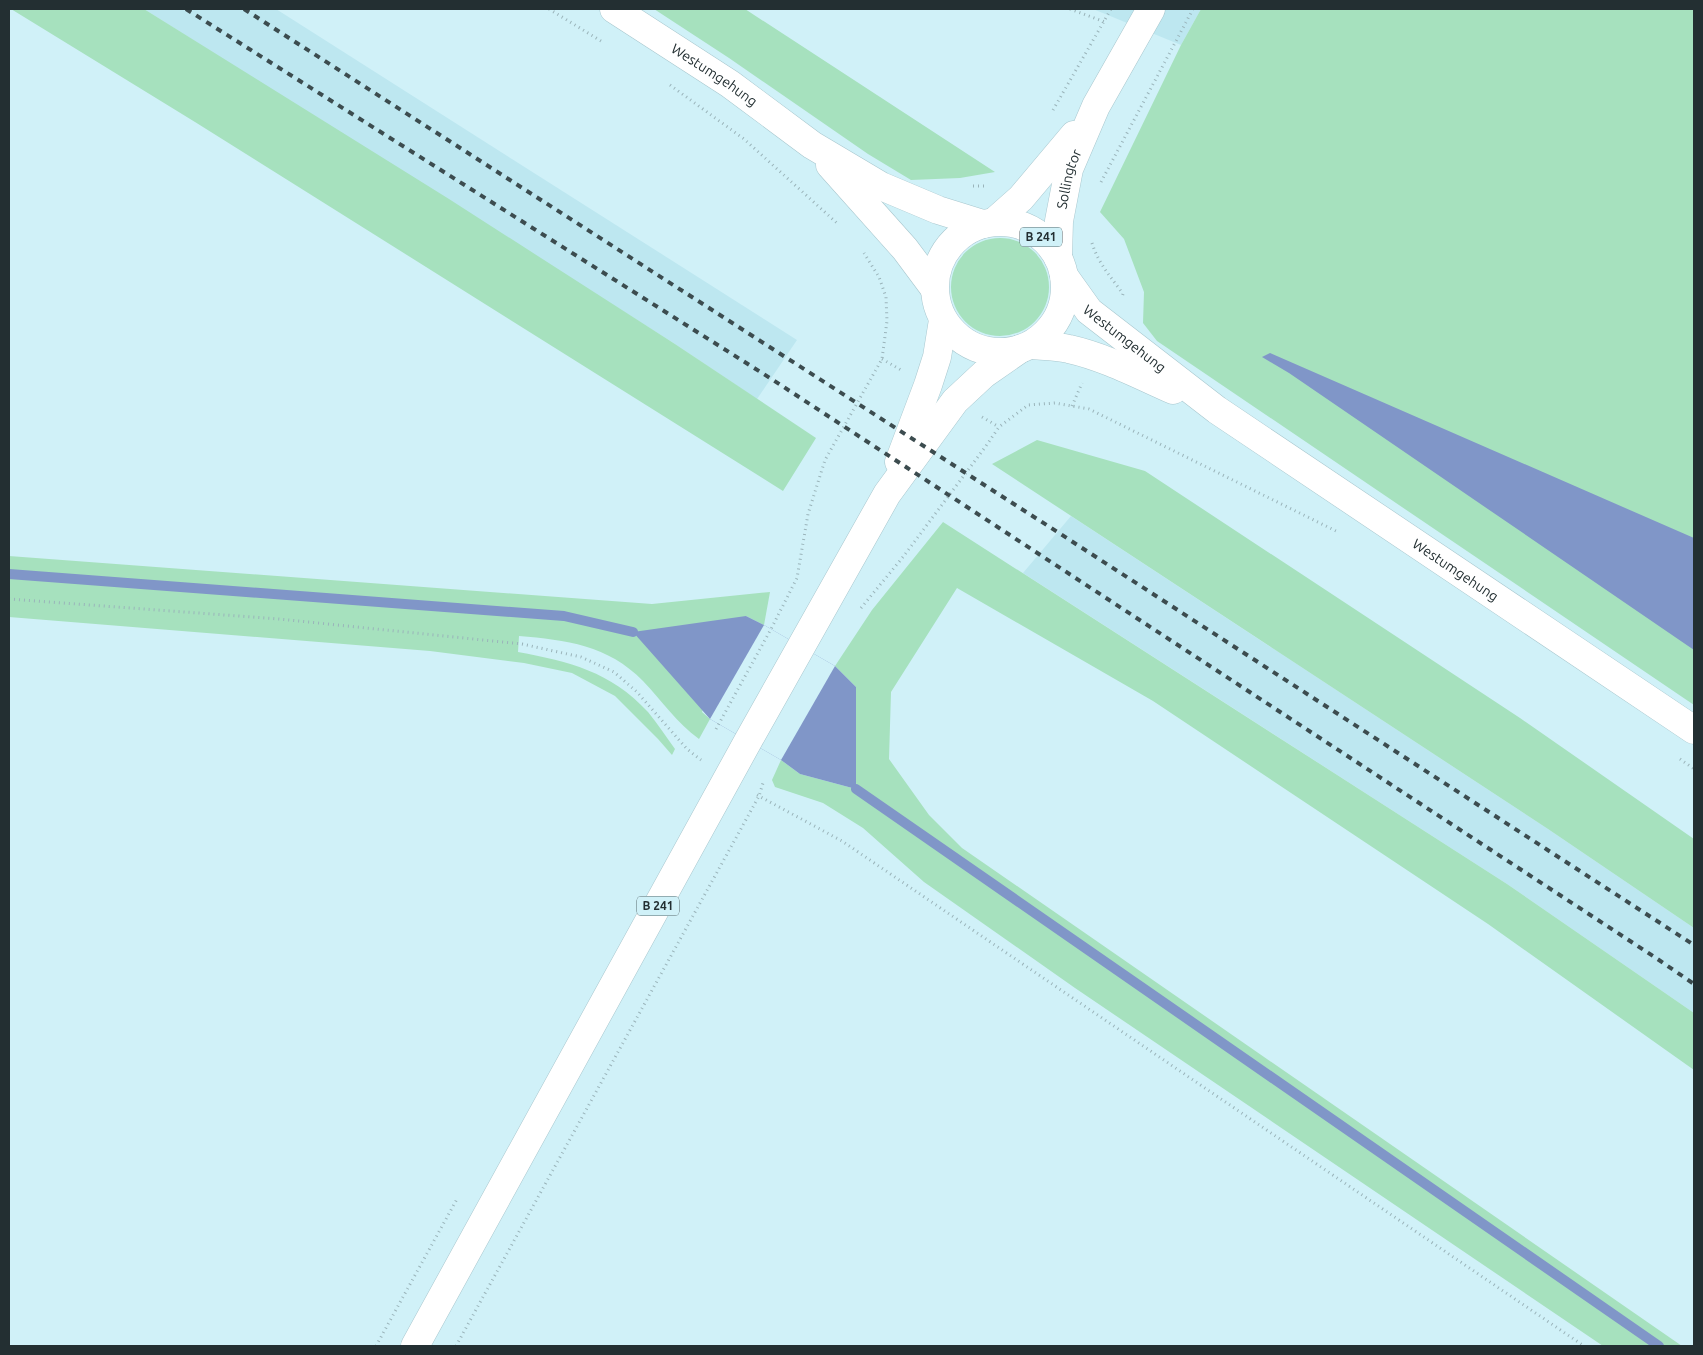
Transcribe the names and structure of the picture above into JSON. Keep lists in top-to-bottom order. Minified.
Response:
{"streets":{"main road":["Westumgehung","Sollingtor","B 241"]},"crossings":[["Westumgehung","Sollingtor"],["Westumgehung","B 241"],["Sollingtor","B 241"]]}
